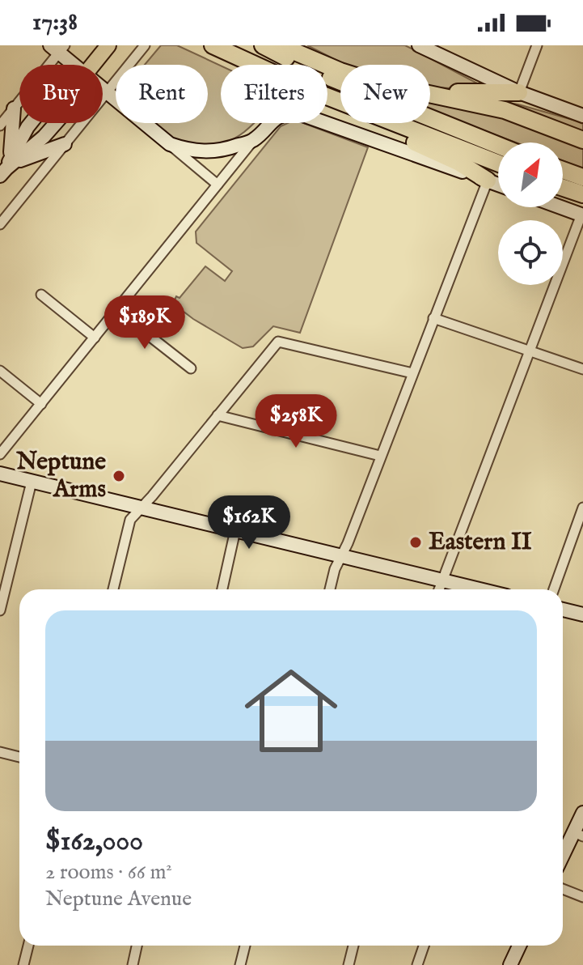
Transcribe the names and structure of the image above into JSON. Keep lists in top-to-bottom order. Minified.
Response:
{"places":["Neptune Arms","Eastern II"],"north":"top right","page":{"status":"17:38","chip":["Buy","Rent","Filters","New"],"price":["$189K","$258K","$162K"],"list":[{"name":"$162,000","note":"2 rooms · 66 m² · Neptune Avenue"}]}}
